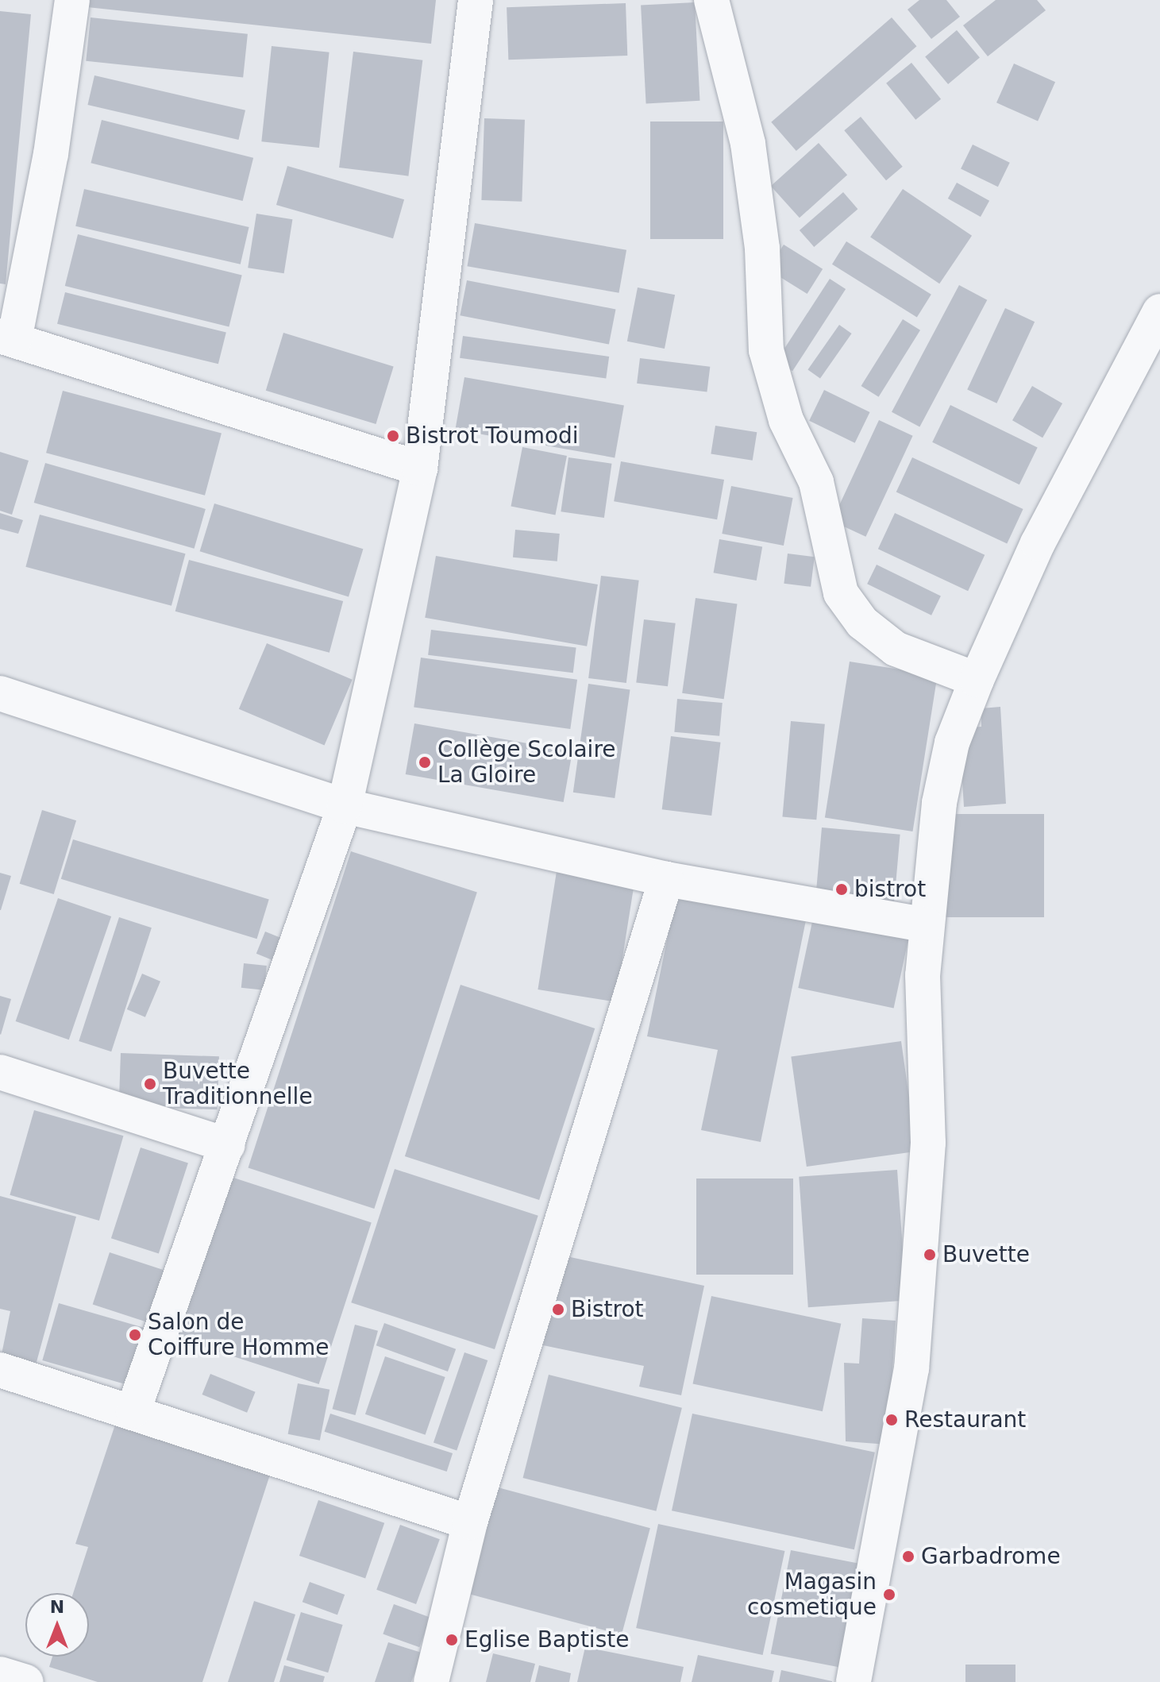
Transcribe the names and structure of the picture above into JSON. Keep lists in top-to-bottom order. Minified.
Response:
{"places":["Bistrot Toumodi","Collège Scolaire La Gloire","bistrot","Buvette Traditionnelle","Buvette","Bistrot","Salon de Coiffure Homme","Restaurant","Garbadrome","Magasin cosmetique","Eglise Baptiste"],"north":"top"}
